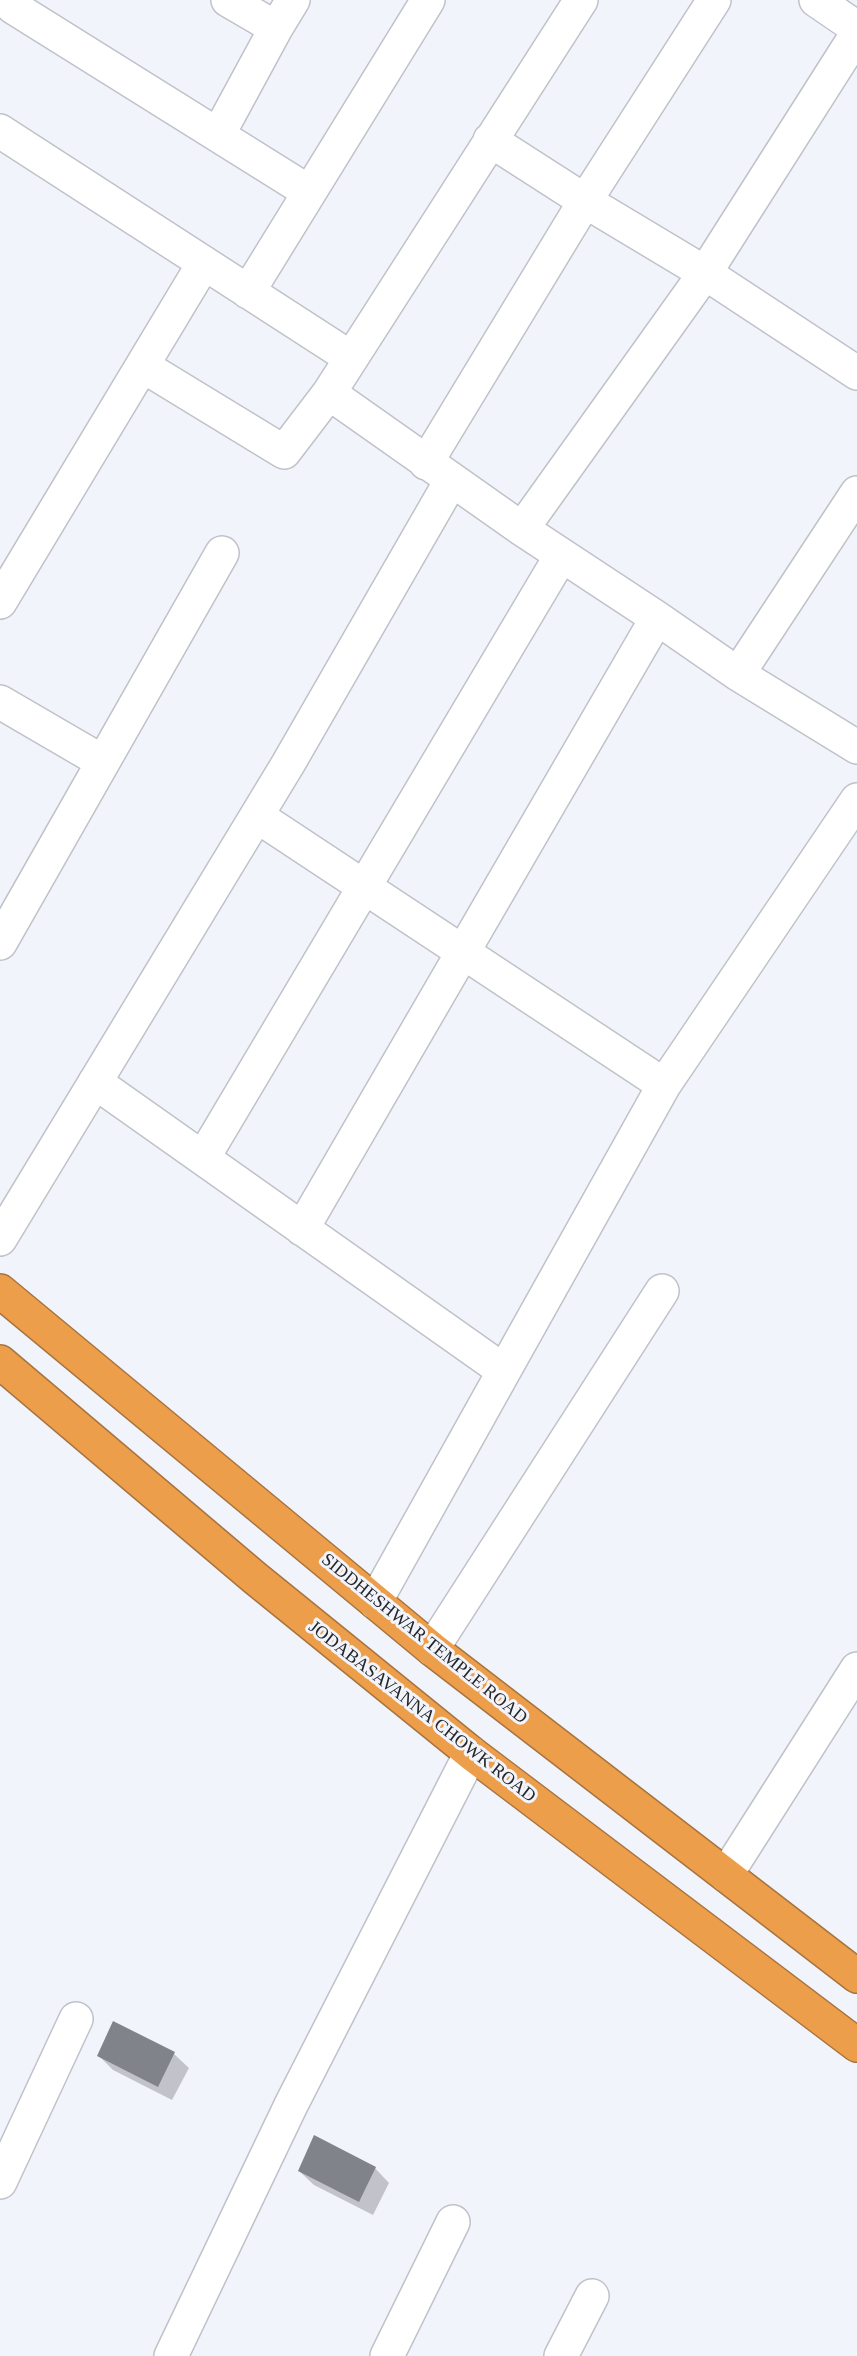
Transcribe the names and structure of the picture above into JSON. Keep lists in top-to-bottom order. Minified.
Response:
{"streets":{"highway":["SIDDHESHWAR TEMPLE ROAD","JODABASAVANNA CHOWK ROAD"]}}
